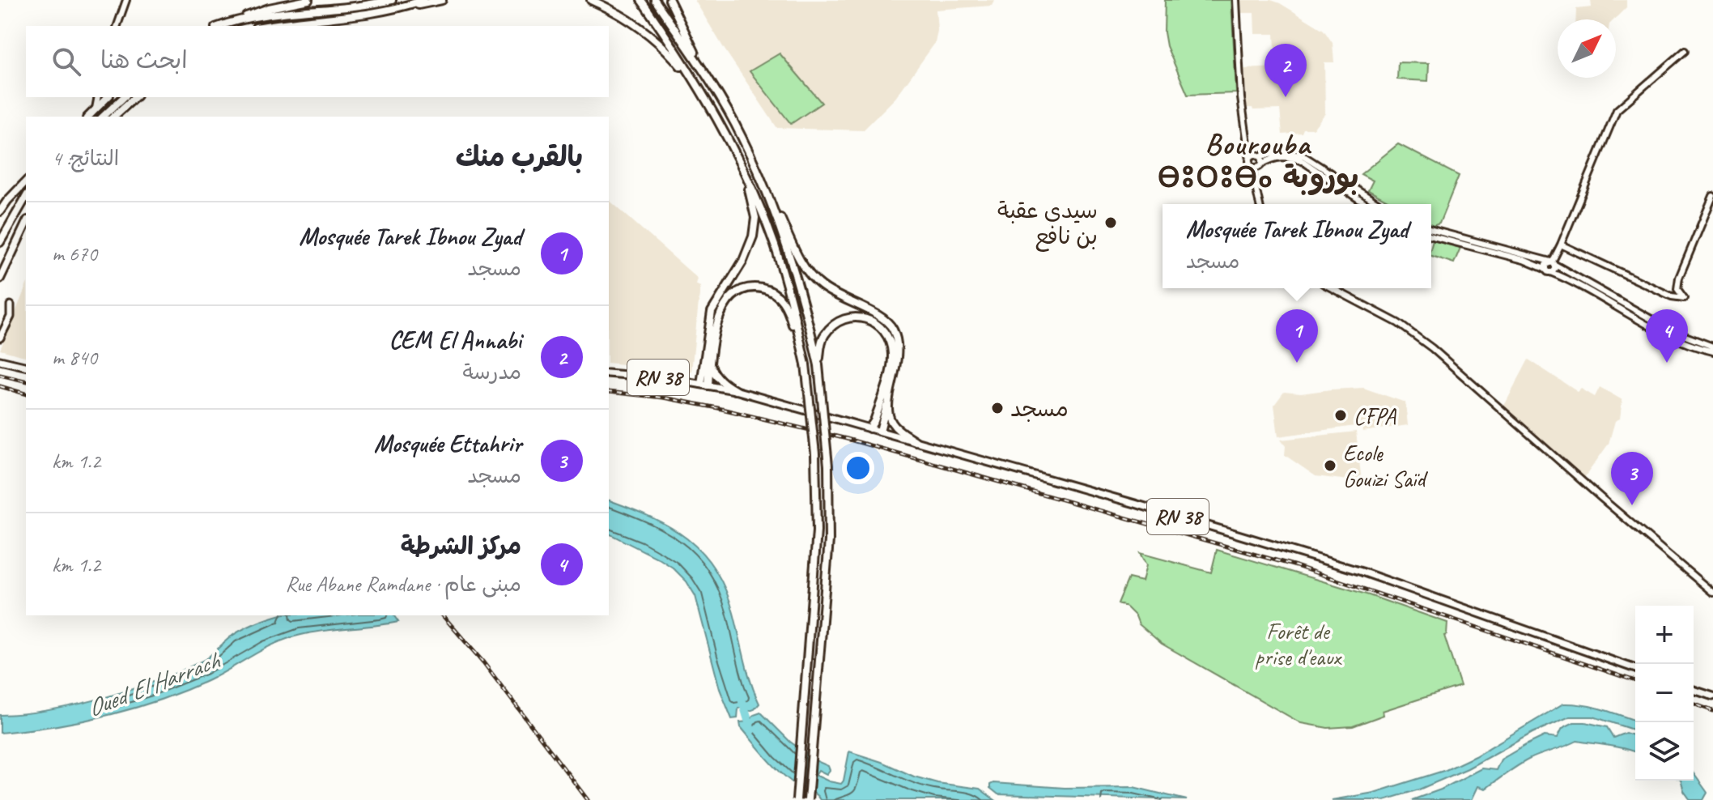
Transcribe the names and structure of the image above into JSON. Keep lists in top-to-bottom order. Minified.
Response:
{"streets":{"main road":["RN 38"]},"districts":["Bourouba ⴱⵓⵔⵓⴱⴰ بوروبة"],"water":["Oued El Harrach"],"parks":["Forêt de prise d'eaux"],"places":["سيدي عقبة بن نافع","مسجد","CFPA","Ecole Gouizi Saïd"],"north":"top right","page":{"search":"ابحث هنا","pins":["2","1","4","3"],"heading":["بالقرب منك","النتائج: 4"],"list":[{"mark":"1","name":"Mosquée Tarek Ibnou Zyad","note":"مسجد","value":"670 m"},{"mark":"2","name":"CEM El Annabi","note":"مدرسة","value":"840 m"},{"mark":"3","name":"Mosquée Ettahrir","note":"مسجد","value":"1.2 km"},{"mark":"4","name":"مركز الشرطة","note":"مبنى عام · Rue Abane Ramdane","value":"1.2 km"}],"popup":["Mosquée Tarek Ibnou Zyad","مسجد"],"map_buttons":["+","−"]}}
